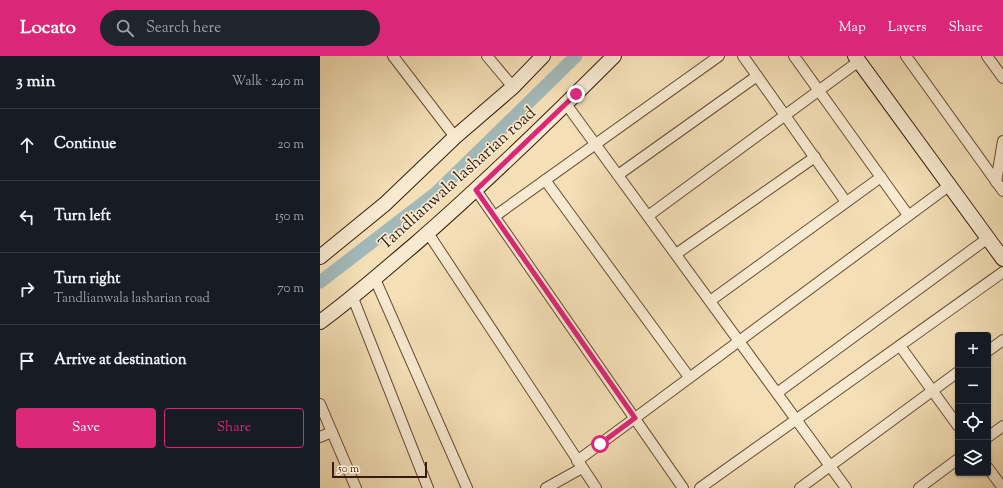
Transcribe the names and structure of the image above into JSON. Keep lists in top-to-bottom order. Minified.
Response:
{"streets":{"street":["Tandlianwala lasharian road"]},"scale_bar":"50 m","page":{"header":"Locato","search":"Search here","nav":["Map","Layers","Share"],"heading":["3 min","Walk · 240 m"],"list":[["Continue","20 m"],["Turn left","150 m"],["Turn right","Tandlianwala lasharian road","70 m"],"Arrive at destination"],"map_buttons":["+","−"],"buttons":["Save","Share"],"scale":"50 m"}}
